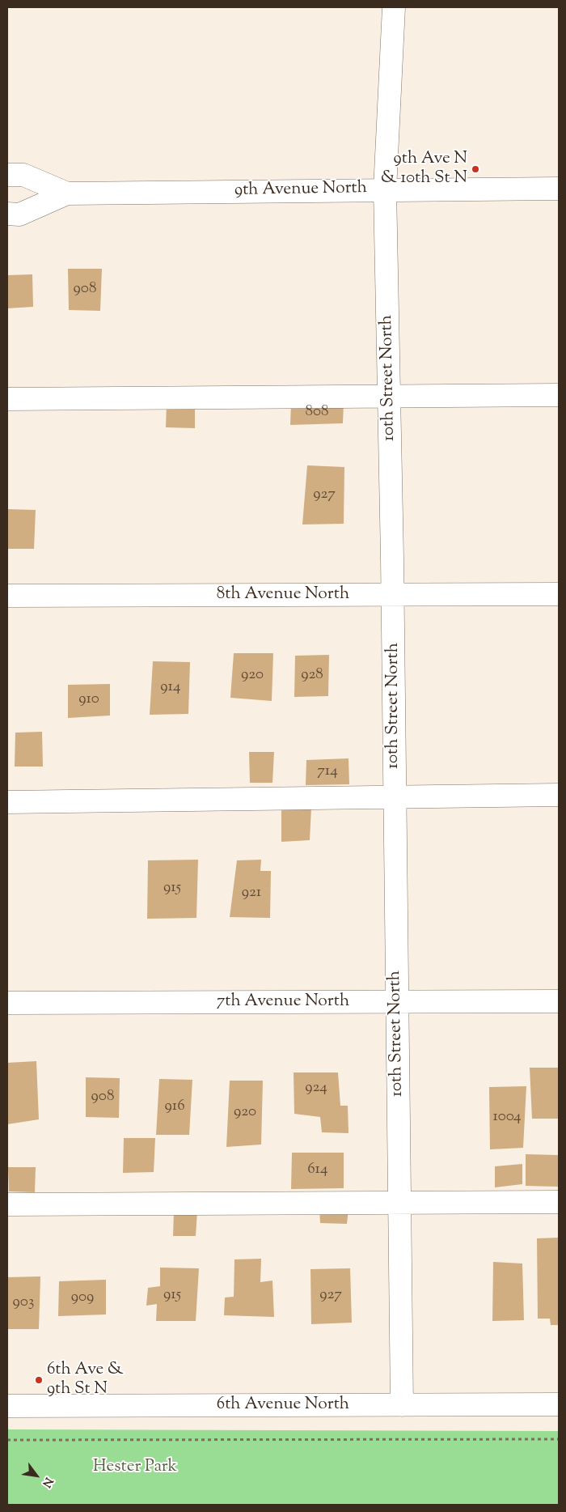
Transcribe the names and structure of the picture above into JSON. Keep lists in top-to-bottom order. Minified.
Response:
{"streets":{"street":["9th Avenue North","10th Street North","8th Avenue North","7th Avenue North","6th Avenue North"]},"crossings":[["9th Avenue North","10th Street North"],["10th Street North","8th Avenue North"],["10th Street North","7th Avenue North"],["10th Street North","6th Avenue North"]],"parks":["Hester Park"],"places":["9th Ave N & 10th St N","6th Ave & 9th St N"],"house_numbers":["908","808","927","920","928","914","910","714","915","921","924","908","916","920","1004","614","915","927","909","903"],"north":"bottom right"}
